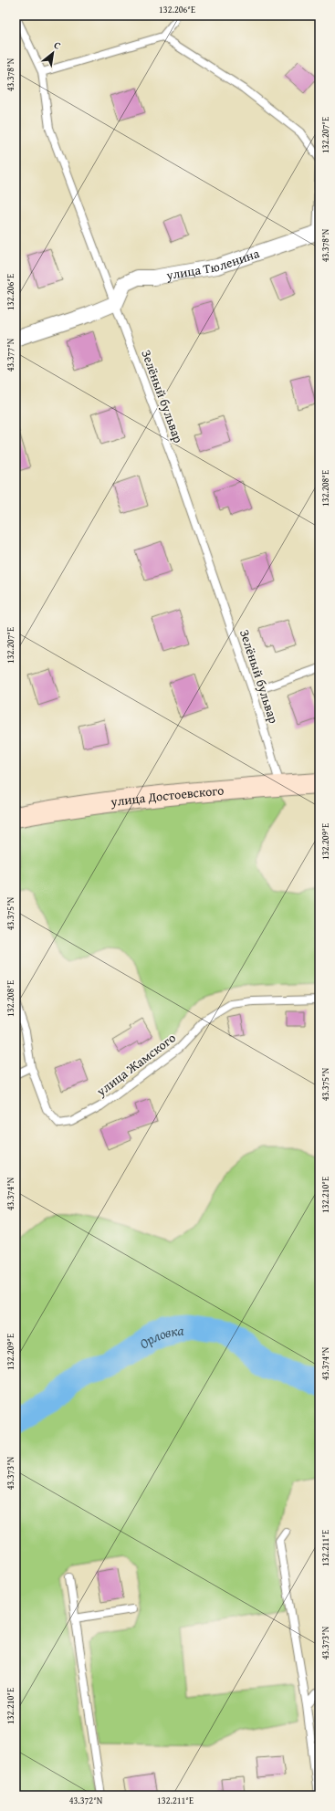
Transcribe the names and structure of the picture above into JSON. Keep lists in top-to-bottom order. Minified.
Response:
{"streets":{"main road":["улица Достоевского"],"street":["улица Тюленина"],"lane":["Зелёный бульвар","улица Жамского"]},"crossings":[["улица Тюленина","Зелёный бульвар"],["Зелёный бульвар","улица Достоевского"]],"water":["Орловка"],"north":"top right","coordinates":["132.206°E","43.378°N","132.207°E","43.377°N","132.208°E","132.209°E","43.375°N","43.374°N","132.210°E","43.373°N","132.211°E","43.372°N"]}
